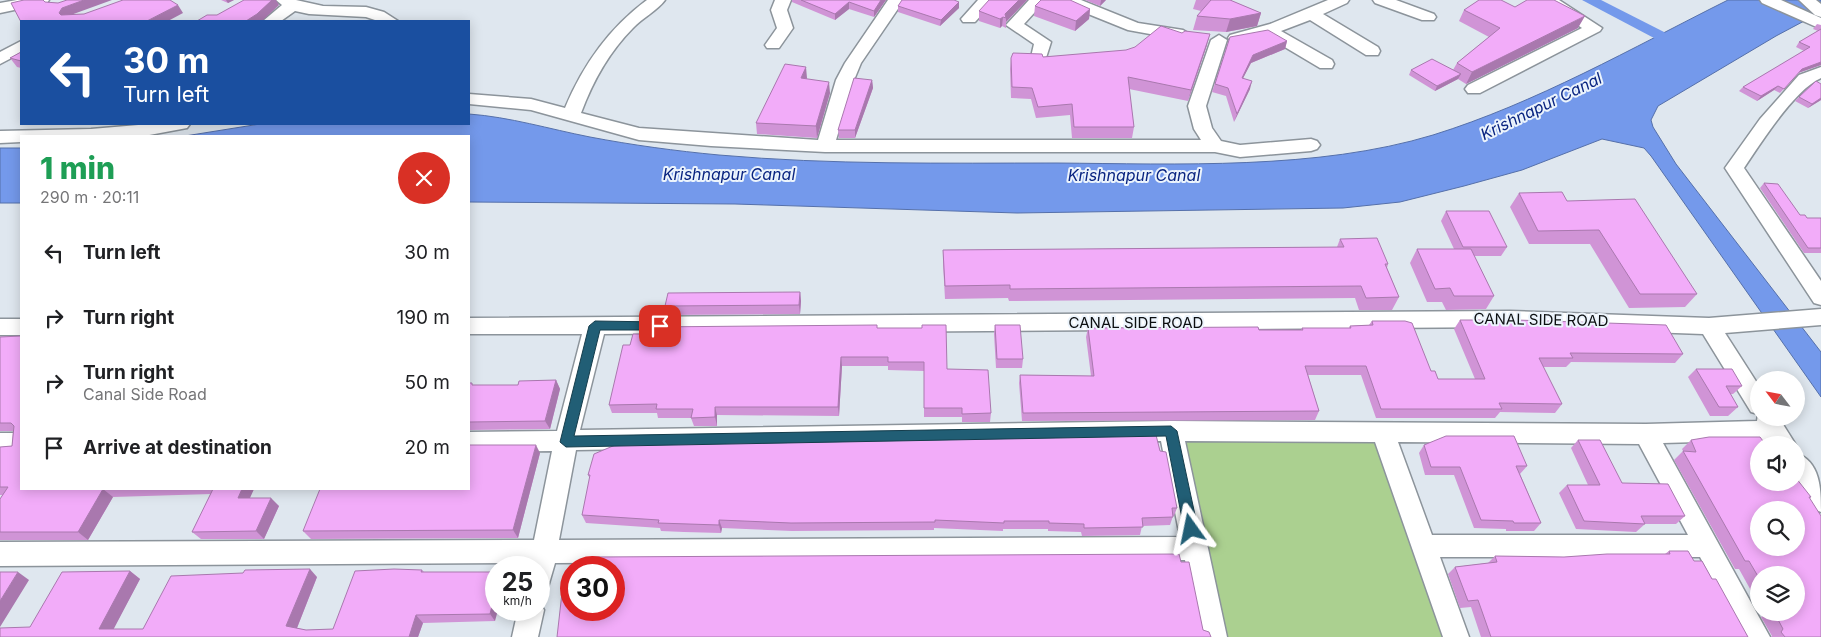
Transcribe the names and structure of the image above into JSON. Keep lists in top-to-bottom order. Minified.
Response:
{"streets":{"street":["CANAL SIDE ROAD"]},"water":["Krishnapur Canal"],"north":"top left","page":{"turn":["30 m","Turn left"],"heading":["1 min","290 m · 20:11"],"list":[{"name":"Turn left","value":"30 m"},{"name":"Turn right","value":"190 m"},{"name":"Turn right","note":"Canal Side Road","value":"50 m"},{"name":"Arrive at destination","value":"20 m"}],"speed":"25 km/h","limit":"30"}}
